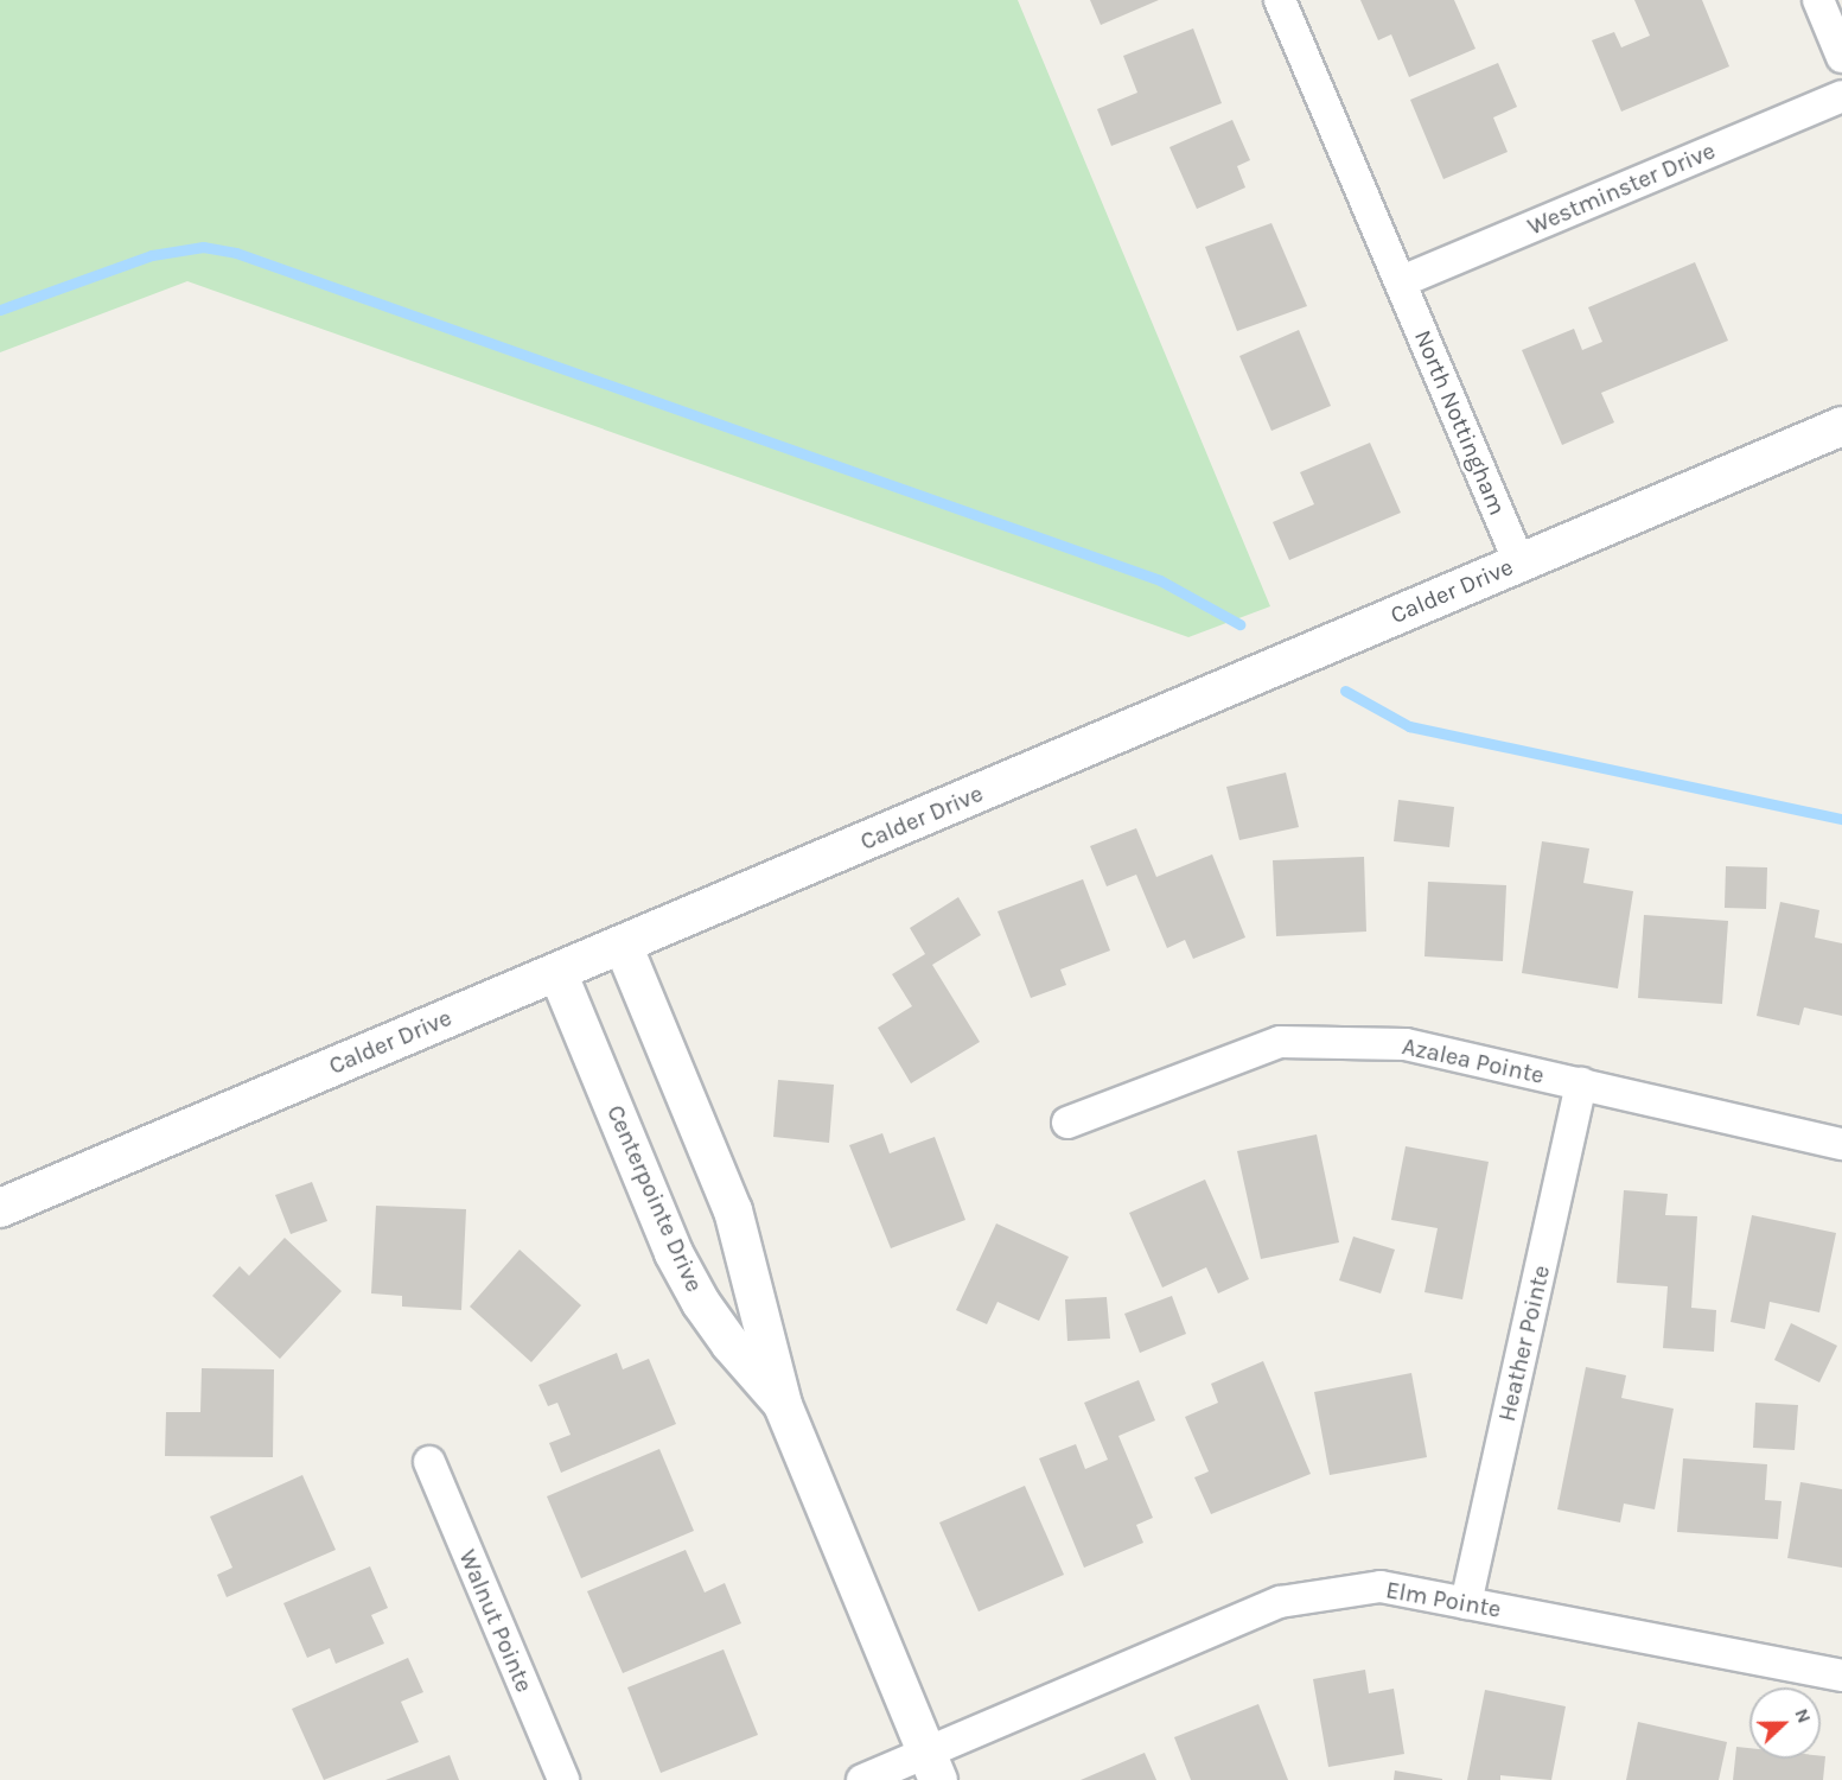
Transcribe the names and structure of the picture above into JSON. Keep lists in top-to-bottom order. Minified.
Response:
{"streets":{"street":["Westminster Drive","North Nottingham","Calder Drive","Azalea Pointe","Centerpointe Drive","Heather Pointe","Elm Pointe","Walnut Pointe"]},"crossings":[["Westminster Drive","North Nottingham"],["North Nottingham","Calder Drive"],["Calder Drive","Centerpointe Drive"],["Azalea Pointe","Heather Pointe"],["Centerpointe Drive","Elm Pointe"],["Heather Pointe","Elm Pointe"]],"north":"right"}
